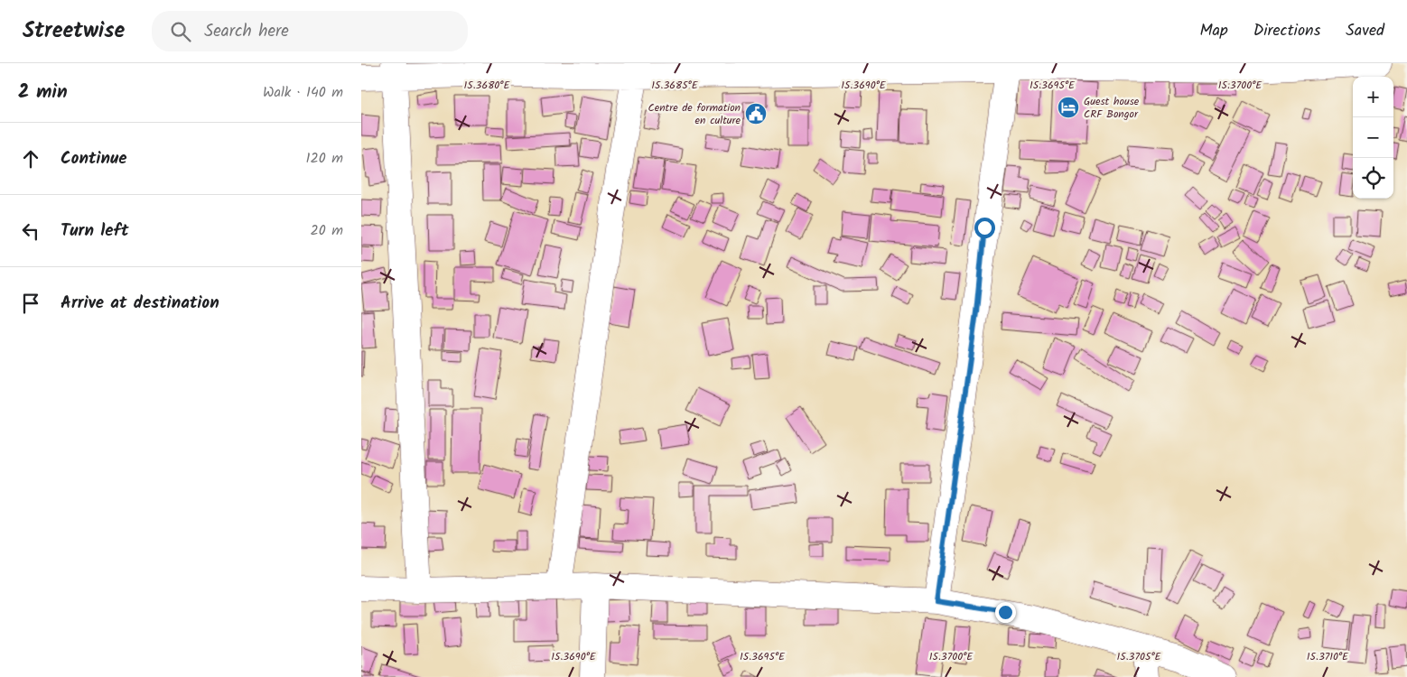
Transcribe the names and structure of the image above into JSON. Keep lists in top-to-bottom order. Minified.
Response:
{"places":{"hotel":["Guest house CRF Bongor"],"public building":["Centre de formation en culture"]},"page":{"header":"Streetwise","search":"Search here","nav":["Map","Directions","Saved"],"heading":["2 min","Walk · 140 m"],"map_buttons":["+","−"],"list":[["Continue","120 m"],["Turn left","20 m"],"Arrive at destination"]},"coordinates":["15.3680°E","15.3685°E","15.3690°E","15.3695°E","15.3700°E","15.3705°E","15.3710°E"]}
